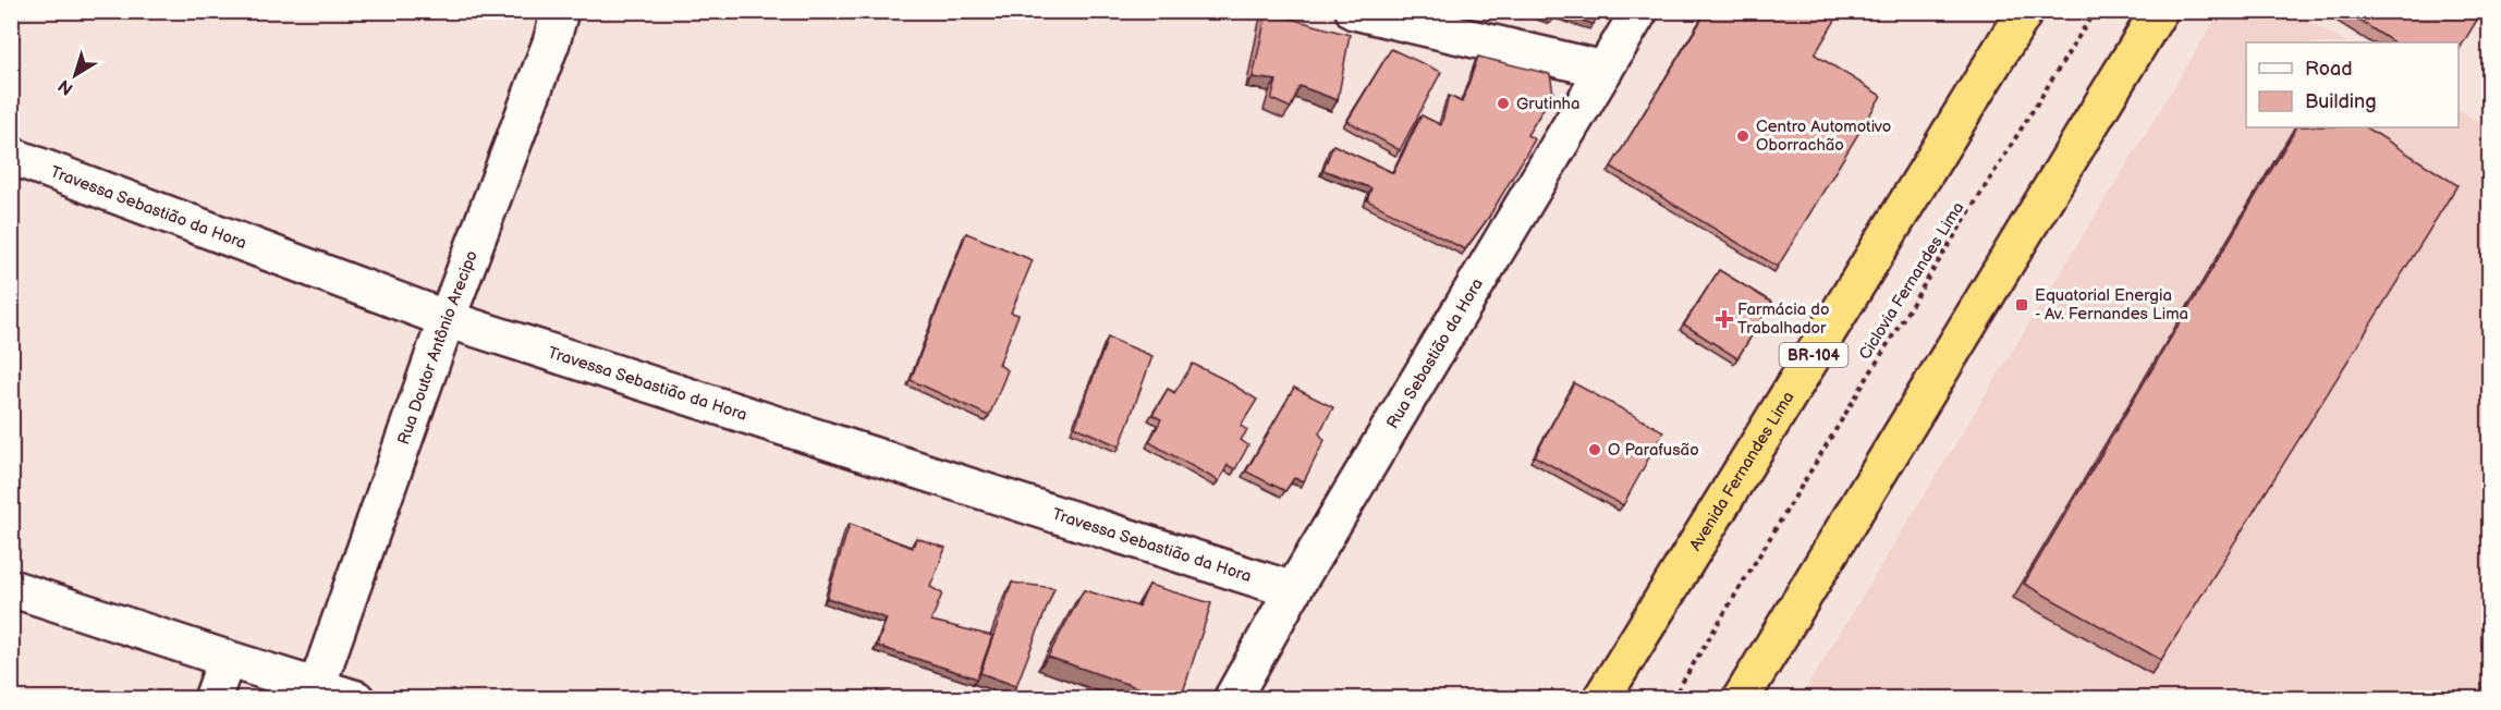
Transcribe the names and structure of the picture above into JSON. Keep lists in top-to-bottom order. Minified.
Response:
{"streets":{"highway":["BR-104","Avenida Fernandes Lima"],"street":["Travessa Sebastião da Hora","Rua Doutor Antônio Arecipo","Rua Sebastião da Hora"],"path":["Ciclovia Fernandes Lima"]},"crossings":[["Travessa Sebastião da Hora","Rua Doutor Antônio Arecipo"],["Travessa Sebastião da Hora","Rua Sebastião da Hora"]],"places":{"other":["Grutinha","Centro Automotivo Oborrachão","O Parafusão"],"transit":["Equatorial Energia - Av. Fernandes Lima"],"health":["Farmácia do Trabalhador"]},"legend":["Road","Building"],"north":"bottom left"}
